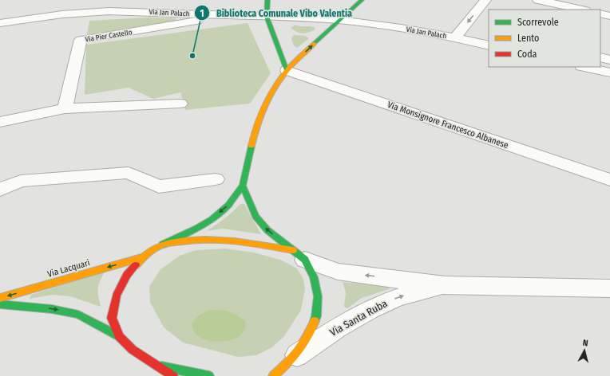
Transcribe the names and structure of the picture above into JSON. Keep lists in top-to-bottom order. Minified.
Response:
{"streets":{"main road":["Via Lacquari"],"street":["Via Jan Palach","Via Pier Castello","Via Monsignore Francesco Albanese","Via Santa Ruba"]},"crossings":[["Via Jan Palach","Via Pier Castello"]],"one_way":["Via Lacquari"],"places":["Biblioteca Comunale Vibo Valentia"],"legend":["Scorrevole","Lento","Coda"],"north":"top"}
